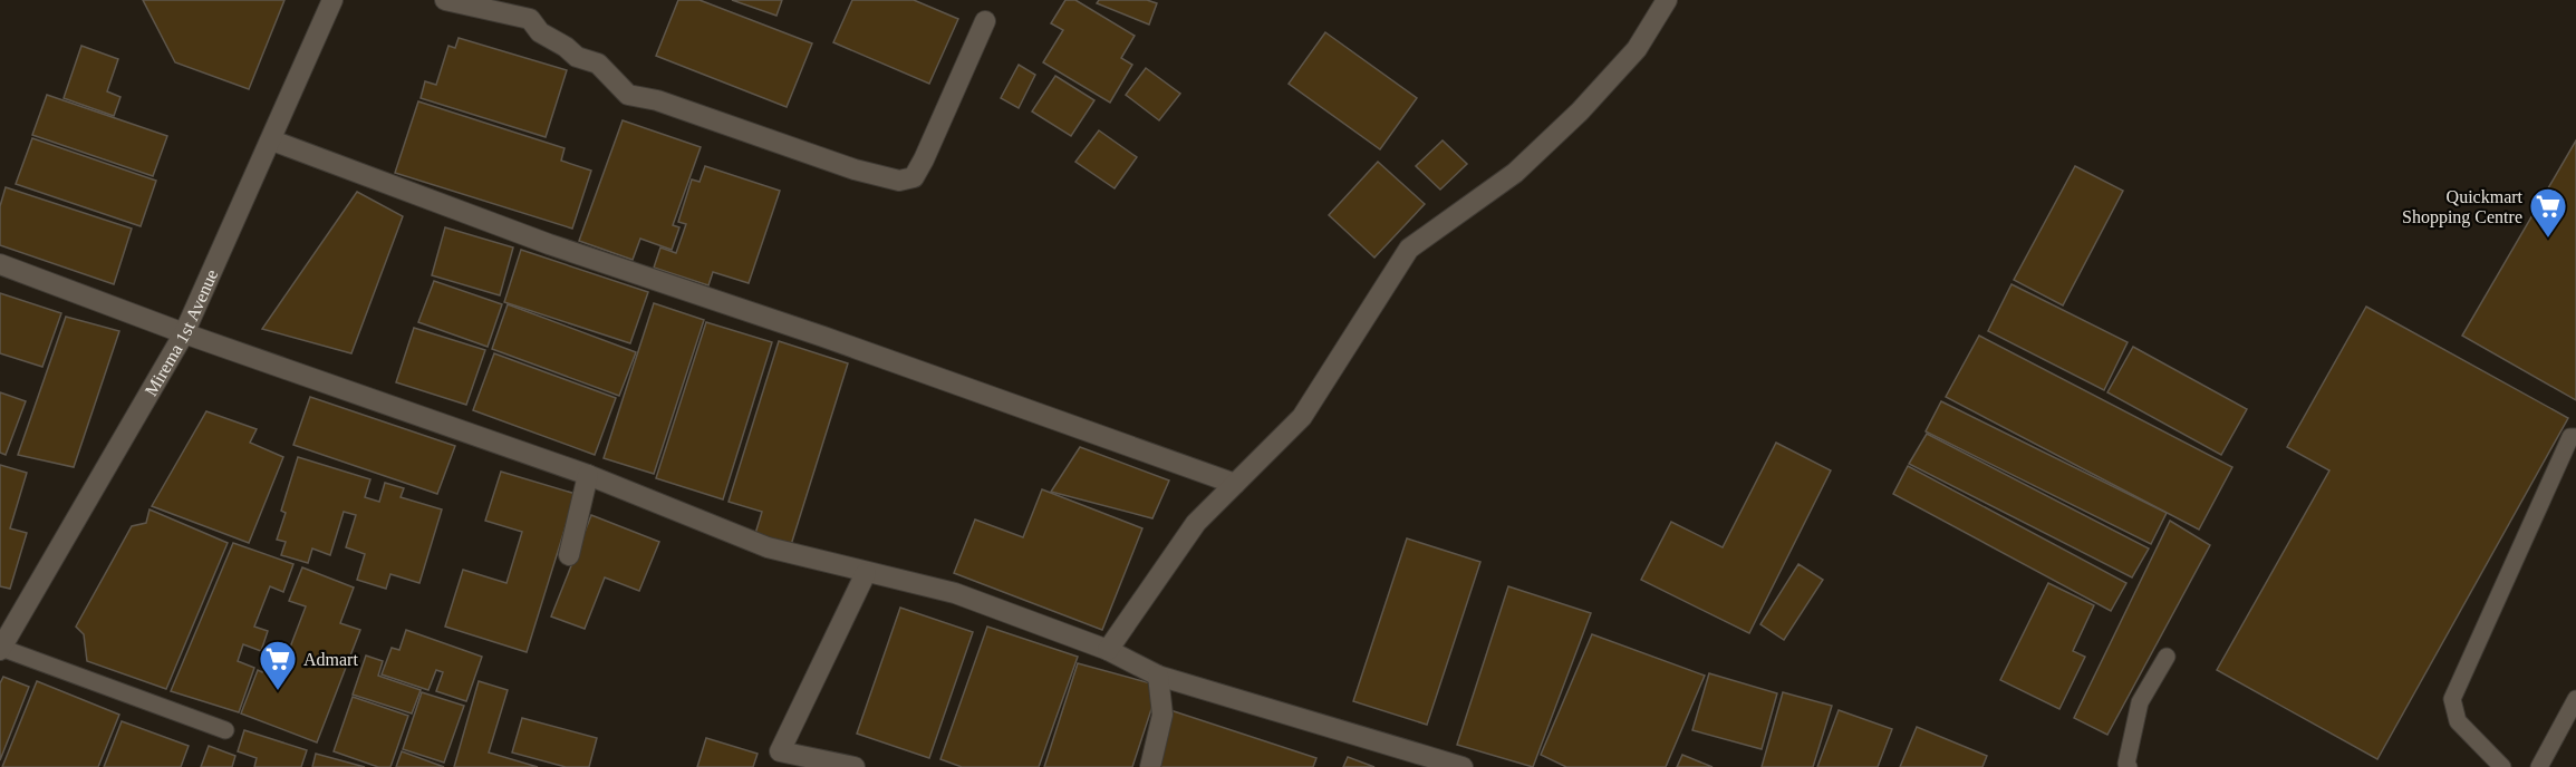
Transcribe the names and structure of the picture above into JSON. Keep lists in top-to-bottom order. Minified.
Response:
{"streets":{"street":["Mirema 1st Avenue"]},"places":{"supermarket":["Quickmart Shopping Centre","Admart"]}}
